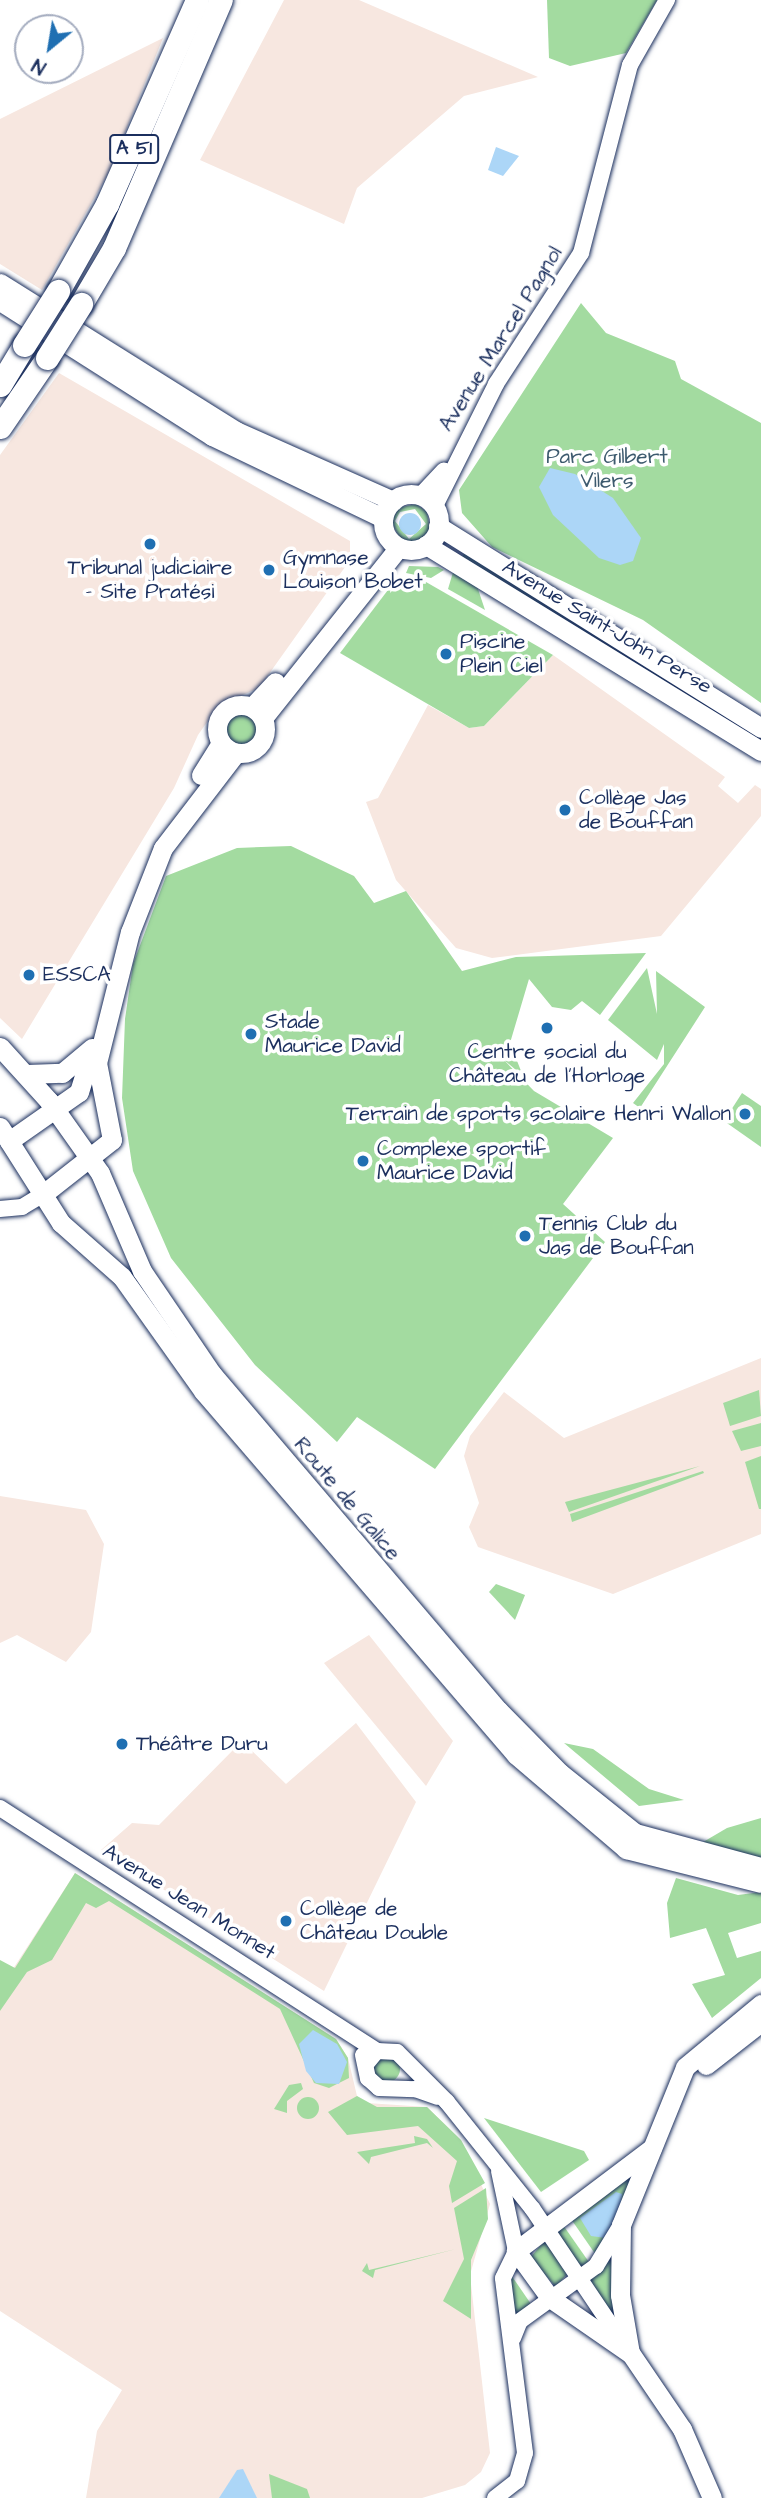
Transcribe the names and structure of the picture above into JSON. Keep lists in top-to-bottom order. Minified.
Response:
{"streets":{"highway":["A 51"],"main road":["Avenue Saint-John Perse","Route de Galice"],"street":["Avenue Marcel Pagnol","Avenue Jean Monnet"]},"crossings":[["Avenue Marcel Pagnol","Avenue Saint-John Perse"]],"parks":["Parc Gilbert Vilers"],"places":["Tribunal judiciaire - Site Pratési","Gymnase Louison Bobet","Piscine Plein Ciel","Collège Jas de Bouffan","ESSCA","Centre social du Château de l'Horloge","Stade Maurice David","Terrain de sports scolaire Henri Wallon","Complexe sportif Maurice David","Tennis Club du Jas de Bouffan","Théâtre Duru","Collège de Château Double"],"north":"bottom left"}
